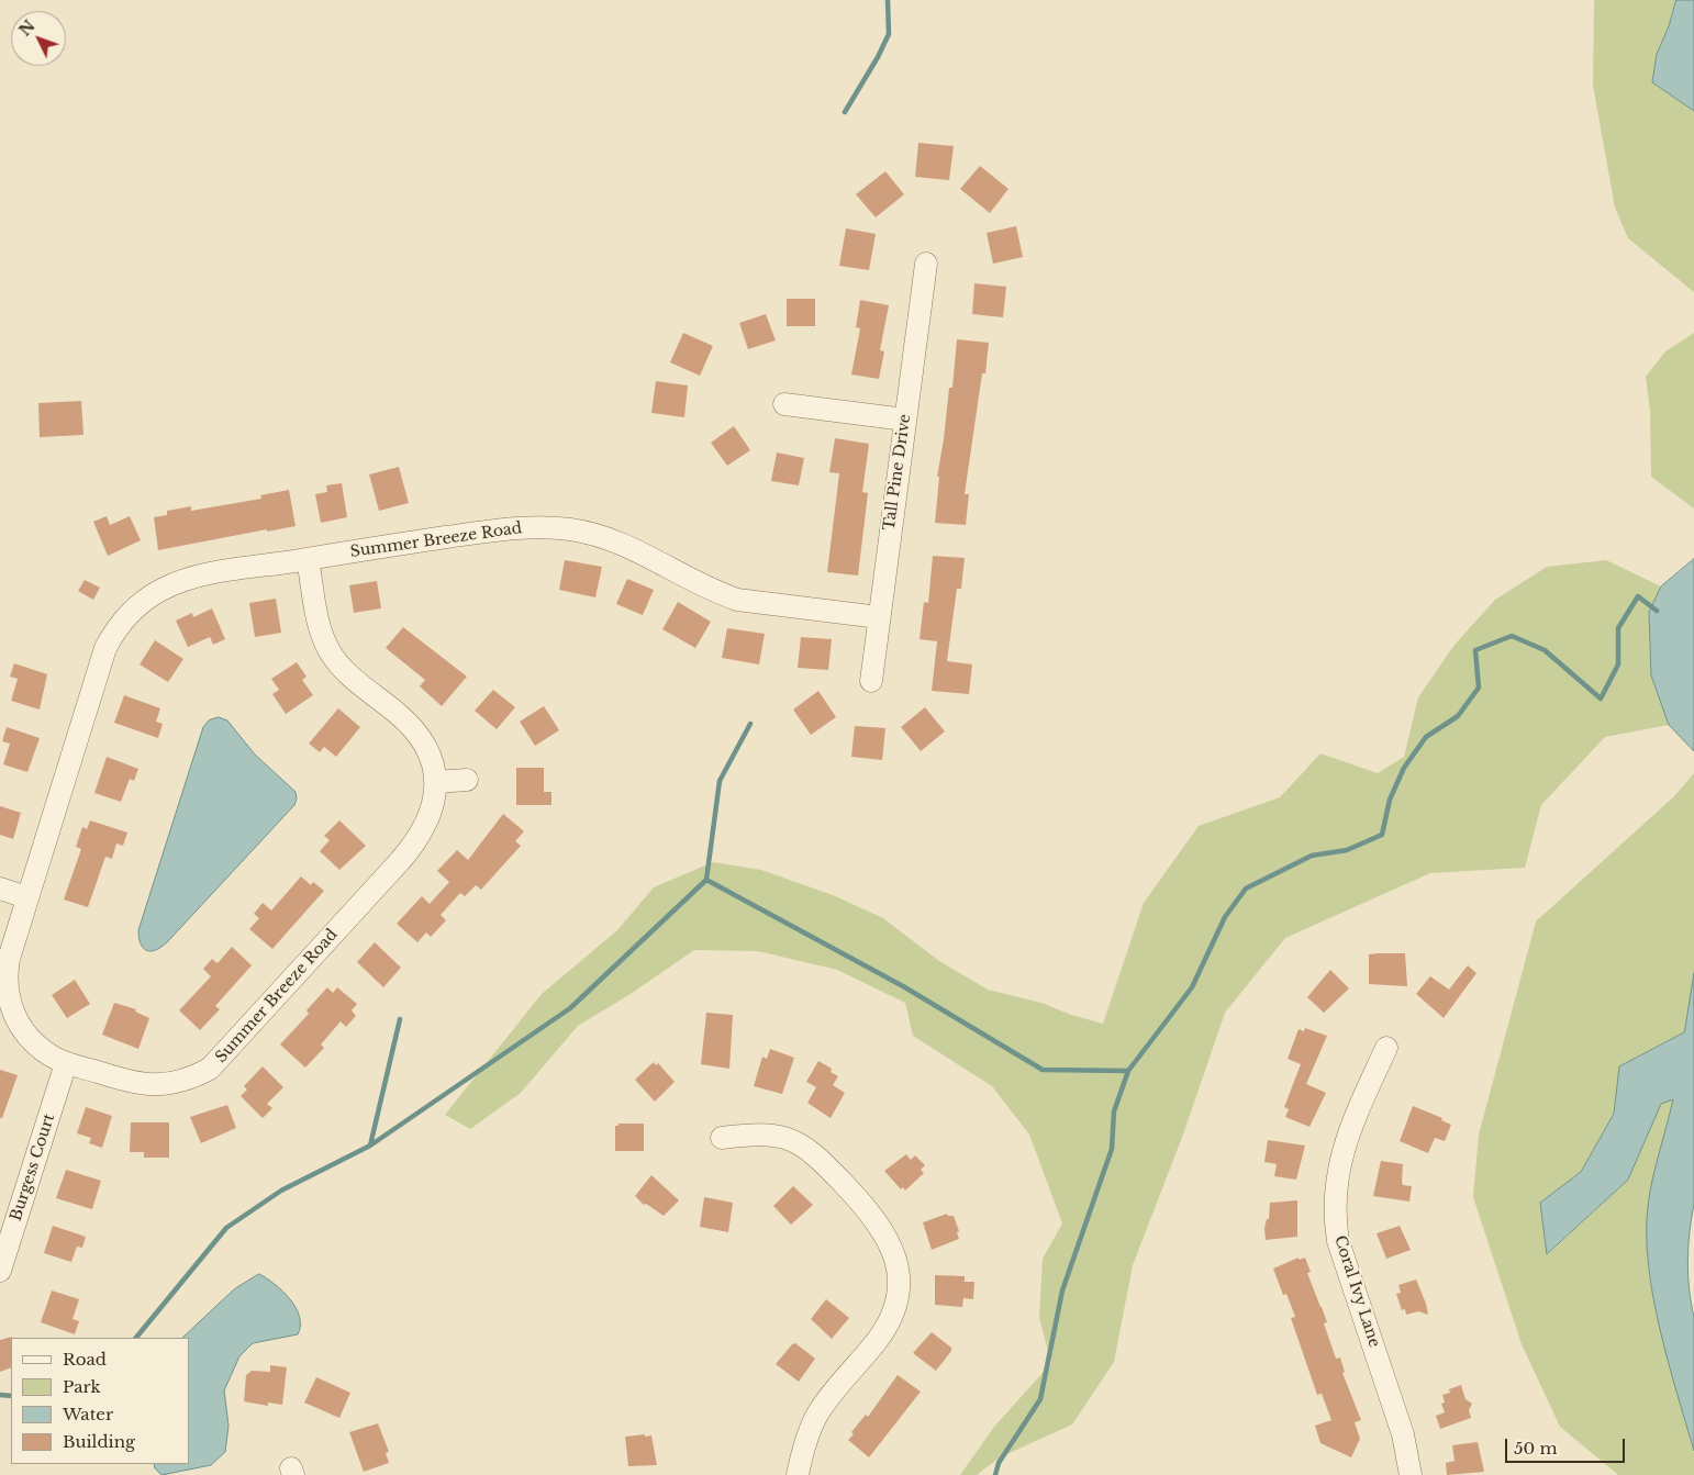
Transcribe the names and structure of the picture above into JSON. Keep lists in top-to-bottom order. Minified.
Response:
{"streets":{"street":["Tall Pine Drive","Summer Breeze Road","Burgess Court","Coral Ivy Lane"]},"crossings":[["Tall Pine Drive","Summer Breeze Road"],["Summer Breeze Road","Burgess Court"]],"legend":["Road","Park","Water","Building"],"scale_bar":"50 m","north":"top left"}
